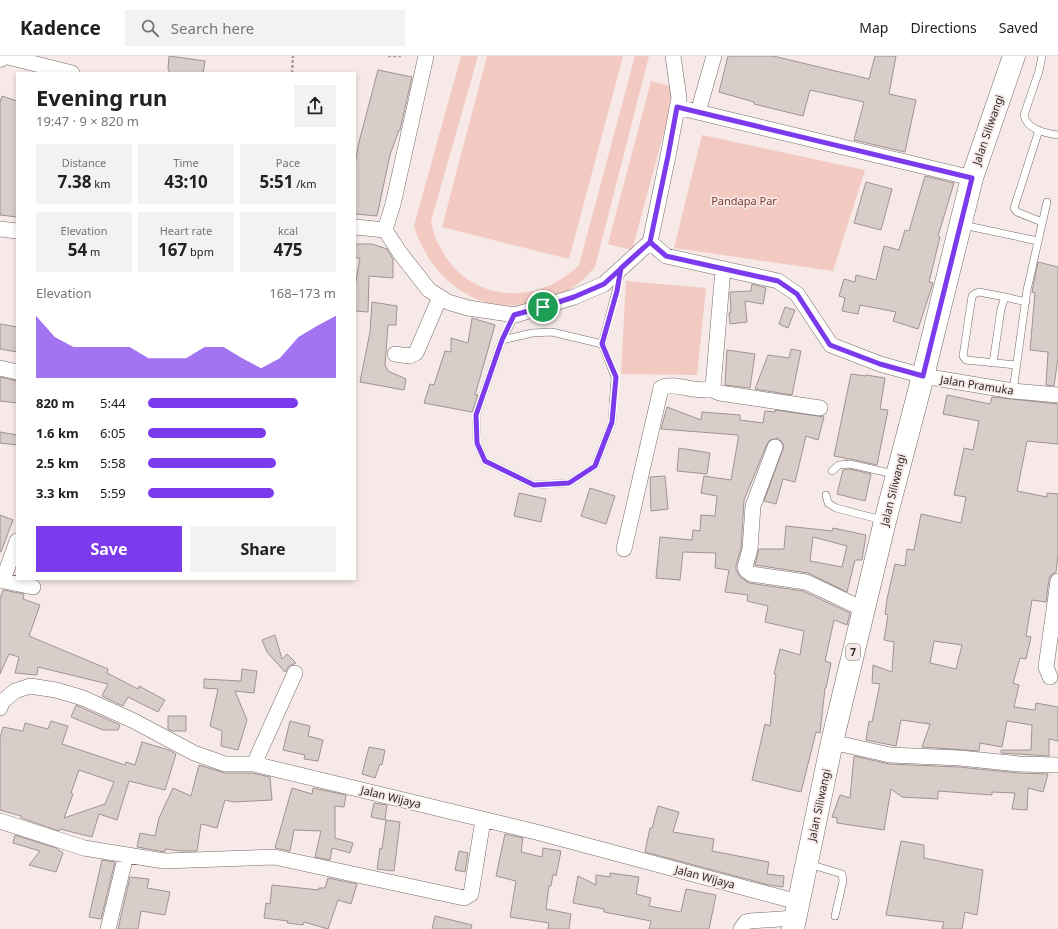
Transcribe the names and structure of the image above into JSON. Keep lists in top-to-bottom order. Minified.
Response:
{"streets":{"main road":["Jalan Siliwangi","7"],"street":["Jalan Pramuka","Jalan Wijaya"]},"crossings":[["Jalan Siliwangi","Jalan Pramuka"],["Jalan Siliwangi","Jalan Wijaya"]],"parks":["Pandapa Par"],"page":{"header":"Kadence","search":"Search here","nav":["Map","Directions","Saved"],"heading":["Evening run","19:47 · 9 × 820 m"],"stats":[["Distance","7.38 km"],["Time","43:10"],["Pace","5:51 /km"],["Elevation","54 m"],["Heart rate","167 bpm"],["kcal","475"]],"chart":["Elevation","168–173 m"],"list":[{"name":"820 m","note":"5:44"},{"name":"1.6 km","note":"6:05"},{"name":"2.5 km","note":"5:58"},{"name":"3.3 km","note":"5:59"}],"buttons":["Save","Share"]}}
